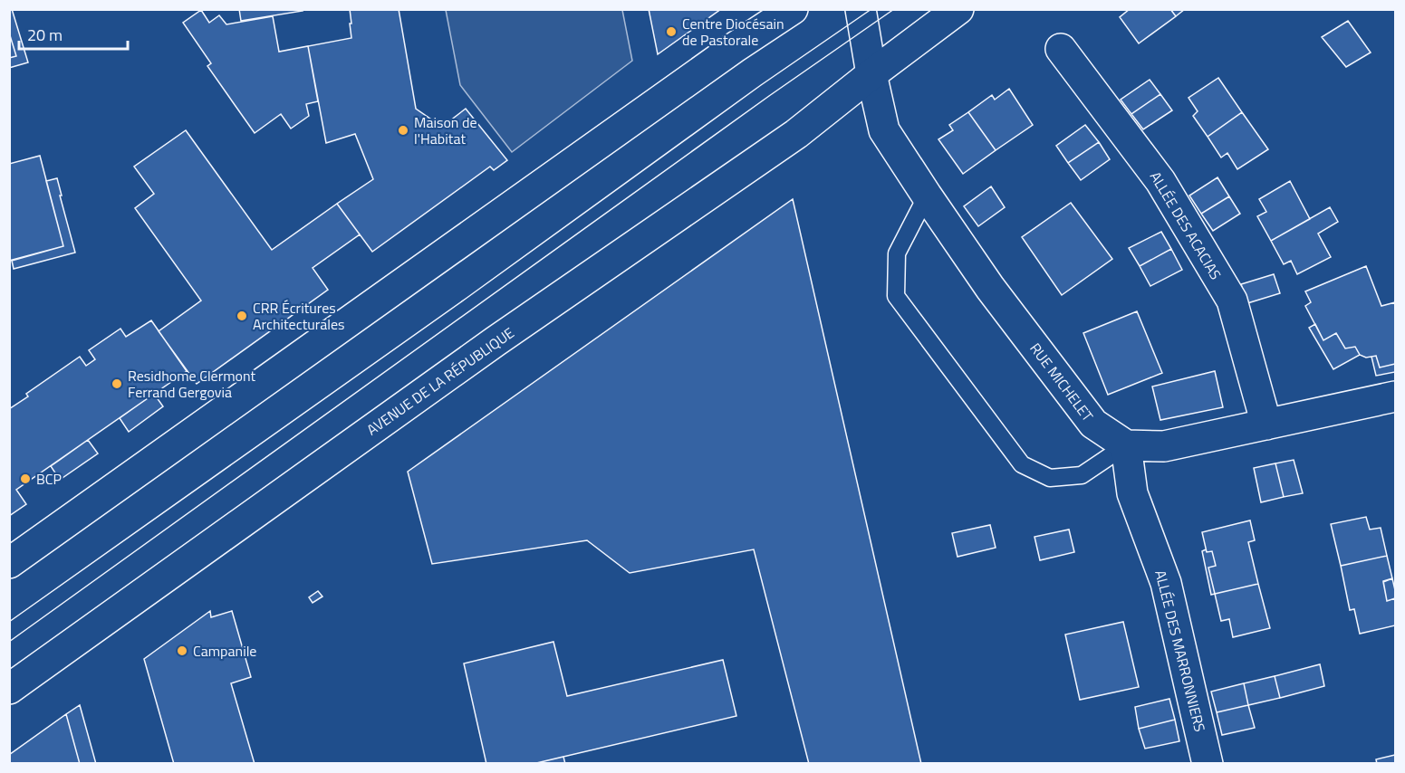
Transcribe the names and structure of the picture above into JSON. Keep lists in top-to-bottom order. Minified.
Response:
{"streets":{"main road":["ALLÉE DES ACACIAS","AVENUE DE LA RÉPUBLIQUE","RUE MICHELET","ALLÉE DES MARRONNIERS"]},"crossings":[["AVENUE DE LA RÉPUBLIQUE","RUE MICHELET"],["RUE MICHELET","ALLÉE DES MARRONNIERS"]],"places":["Centre Diocésain de Pastorale","Maison de l'Habitat","CRR Écritures Architecturales","Residhome Clermont Ferrand Gergovia","BCP","Campanile"],"scale_bar":"20 m"}
